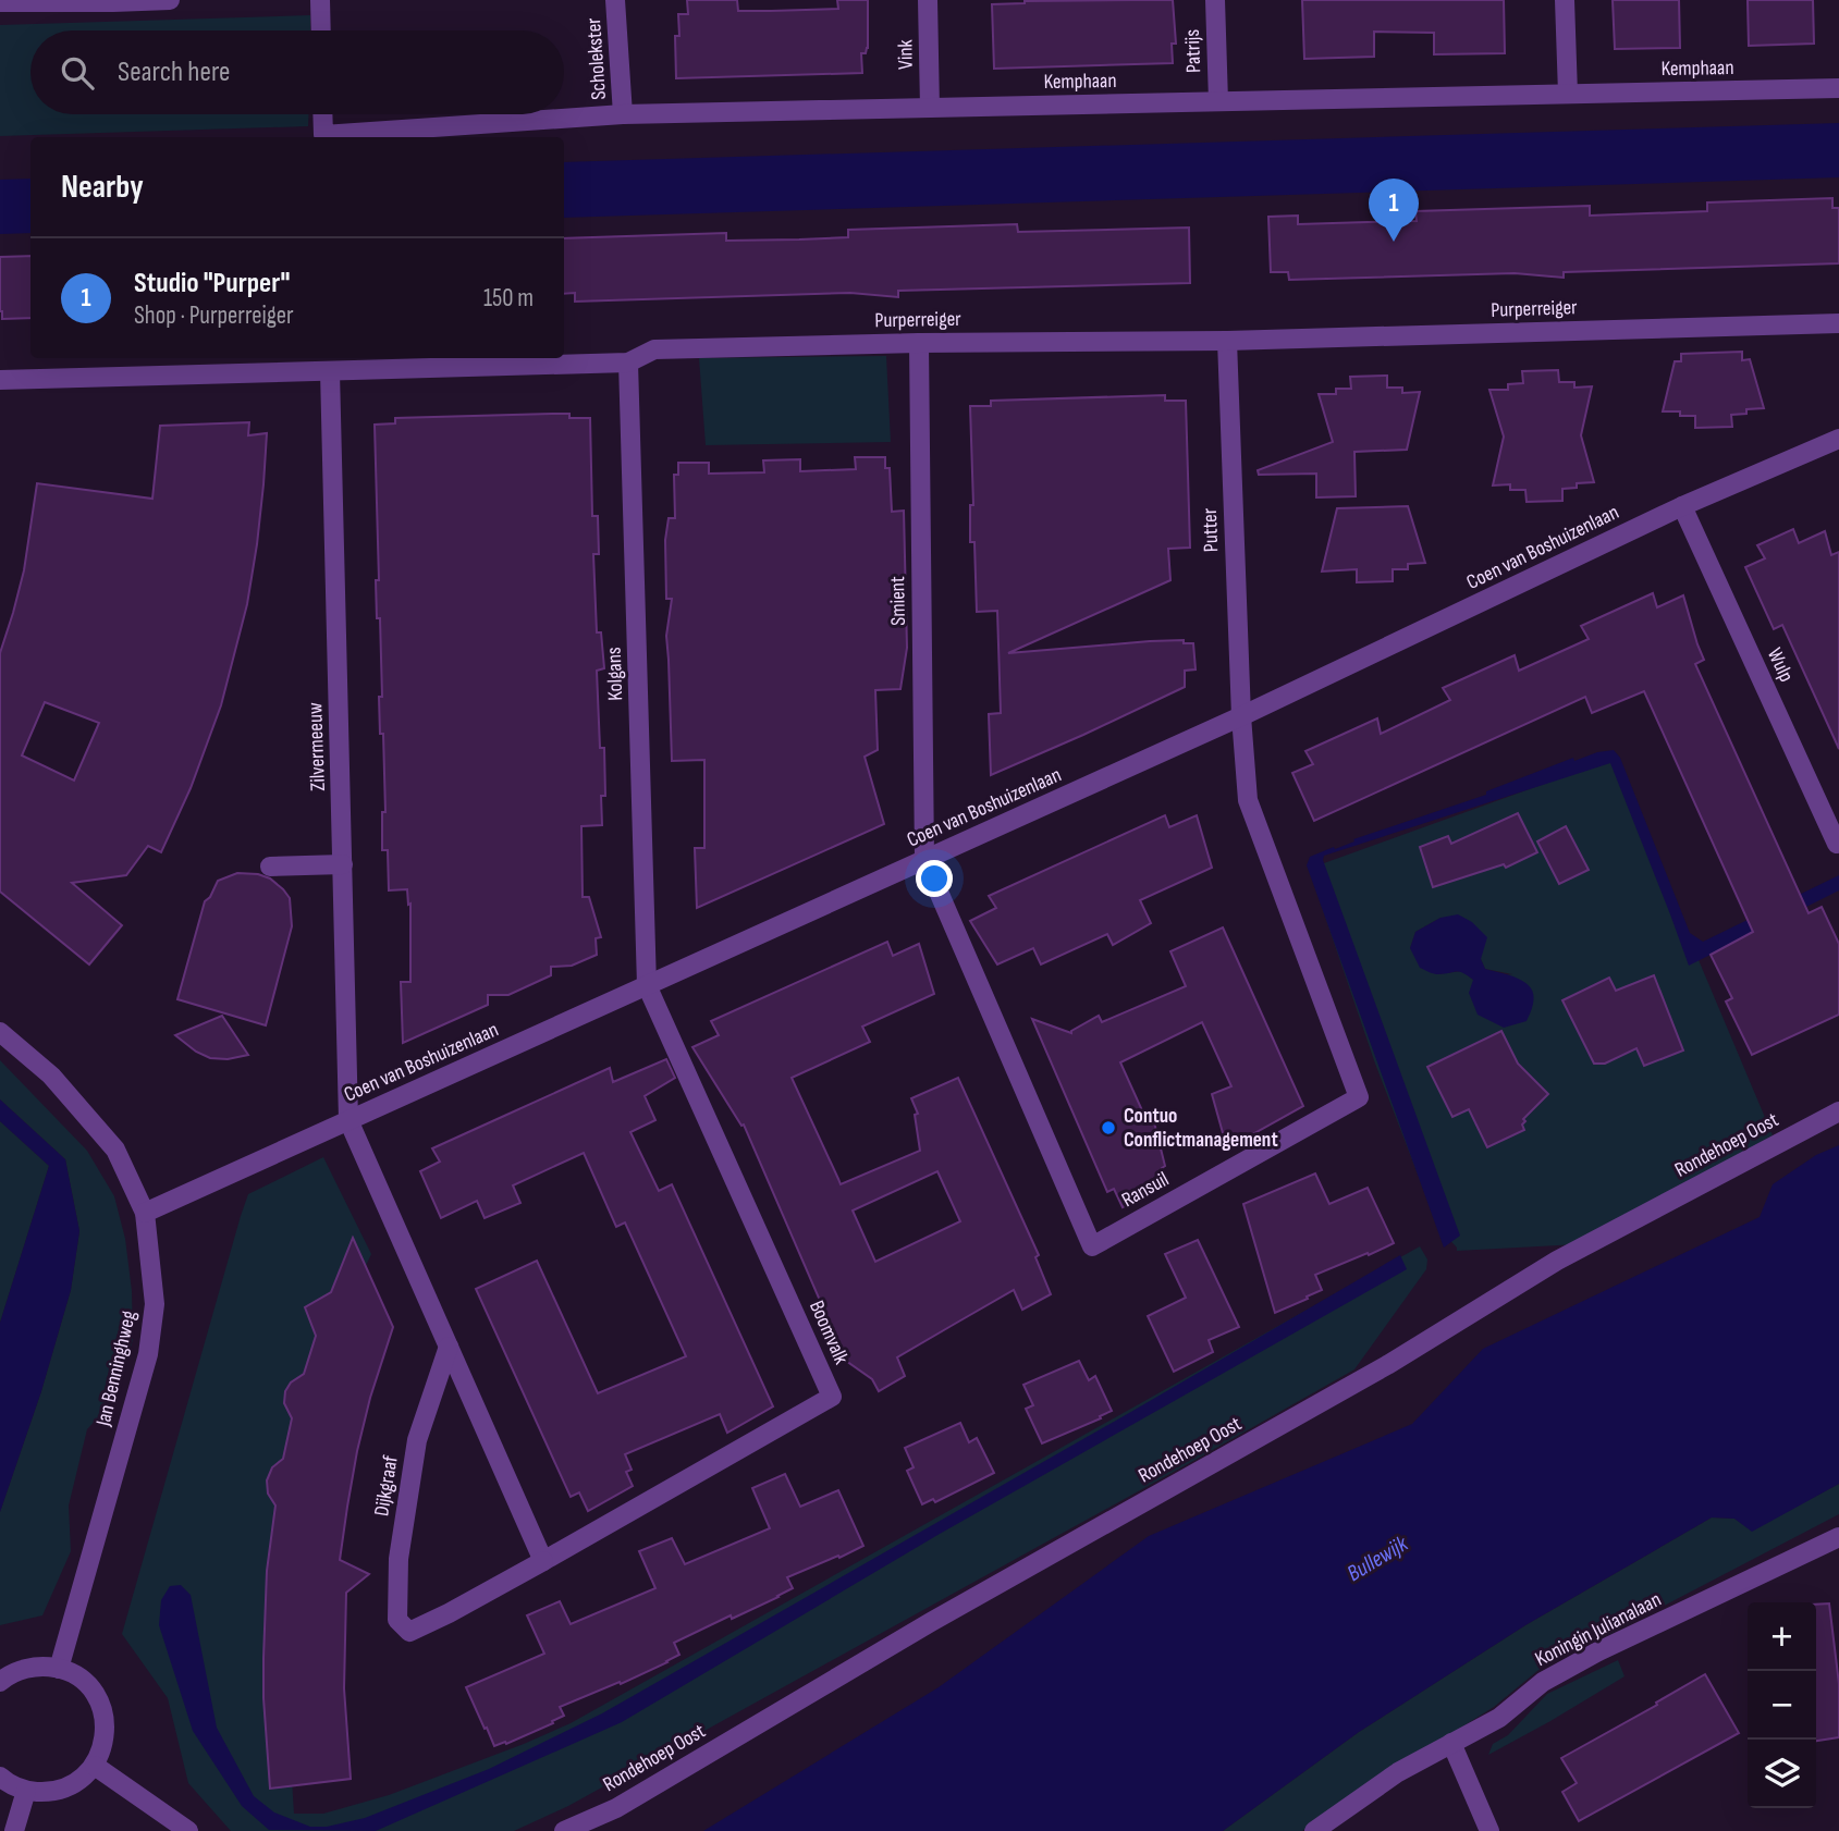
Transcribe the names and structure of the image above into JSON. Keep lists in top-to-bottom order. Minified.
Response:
{"streets":{"street":["Patrijs","Vink","Scholekster","Kemphaan","Purperreiger","Putter","Coen van Boshuizenlaan","Smient","Wulp","Kolgans","Zilvermeeuw","Rondehoep Oost","Ransuil","Boomvalk","Jan Benninghweg","Dijkgraaf","Koningin Julianalaan"]},"crossings":[["Patrijs","Kemphaan"],["Vink","Kemphaan"],["Scholekster","Kemphaan"],["Purperreiger","Putter"],["Purperreiger","Smient"],["Purperreiger","Kolgans"],["Purperreiger","Zilvermeeuw"],["Putter","Coen van Boshuizenlaan"],["Putter","Ransuil"],["Coen van Boshuizenlaan","Smient"],["Coen van Boshuizenlaan","Wulp"],["Coen van Boshuizenlaan","Kolgans"],["Coen van Boshuizenlaan","Zilvermeeuw"],["Coen van Boshuizenlaan","Ransuil"],["Coen van Boshuizenlaan","Boomvalk"],["Coen van Boshuizenlaan","Jan Benninghweg"],["Smient","Ransuil"],["Kolgans","Boomvalk"],["Boomvalk","Dijkgraaf"]],"water":["Bullewijk"],"places":["Contuo Conflictmanagement"],"page":{"search":"Search here","heading":"Nearby","pins":"1","list":[{"mark":"1","name":"Studio \"Purper\"","note":"Shop · Purperreiger","value":"150 m"}],"map_buttons":["+","−"]}}
